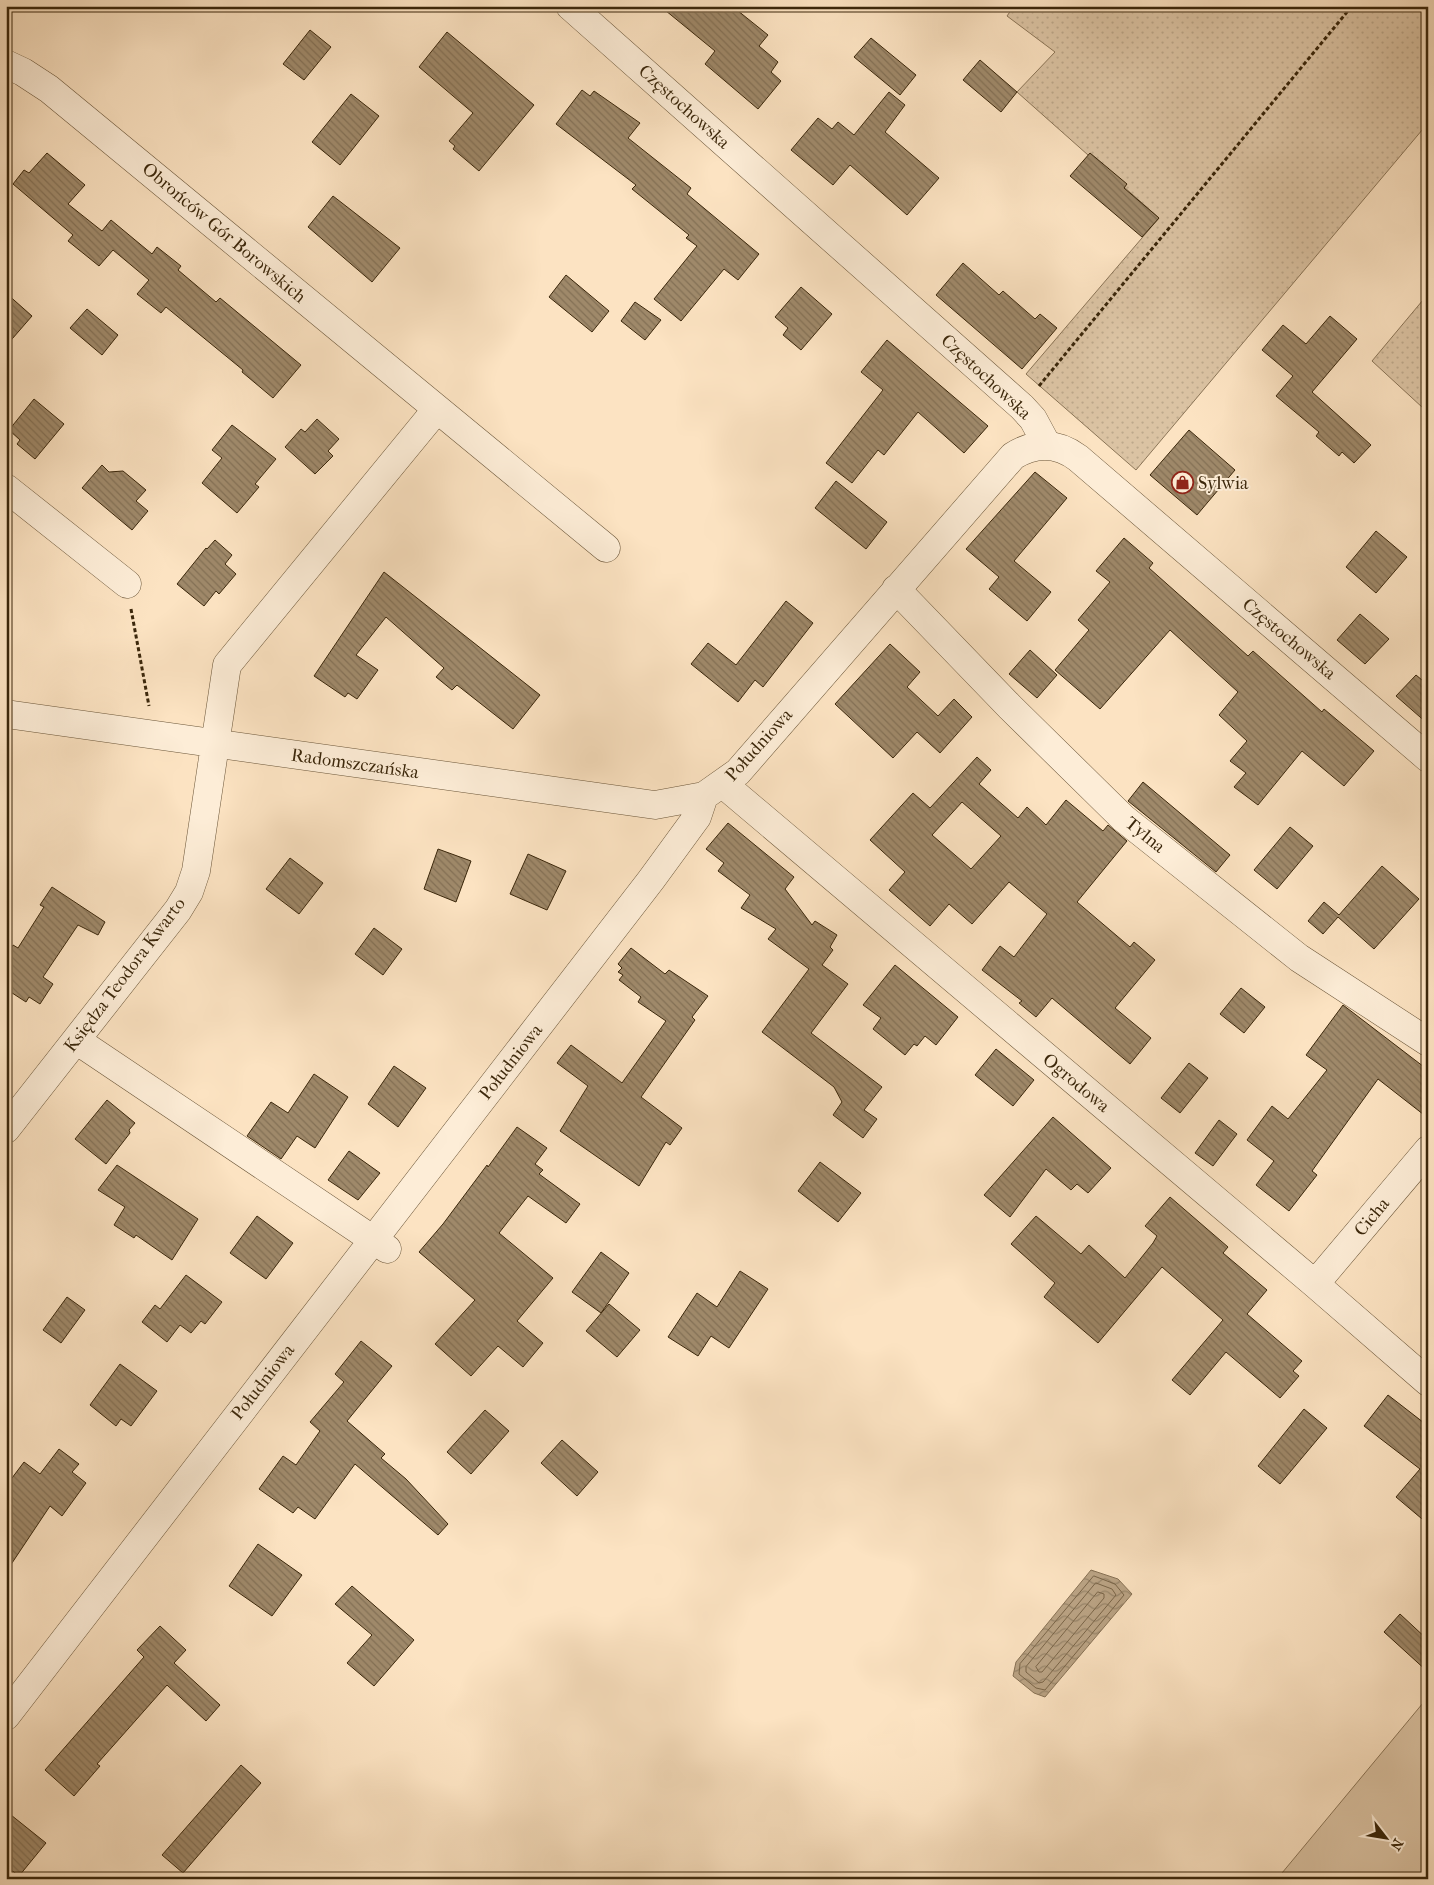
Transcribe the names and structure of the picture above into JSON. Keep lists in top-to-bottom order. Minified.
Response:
{"streets":{"street":["Częstochowska","Obrońców Gór Borowskich","Południowa","Radomszczańska","Tylna","Księdza Teodora Kwarto","Ogrodowa","Cicha"]},"crossings":[["Częstochowska","Południowa"],["Południowa","Radomszczańska"],["Południowa","Tylna"],["Południowa","Ogrodowa"],["Radomszczańska","Księdza Teodora Kwarto"],["Radomszczańska","Ogrodowa"],["Ogrodowa","Cicha"]],"places":{"shop":["Sylwia"]},"north":"bottom right"}
